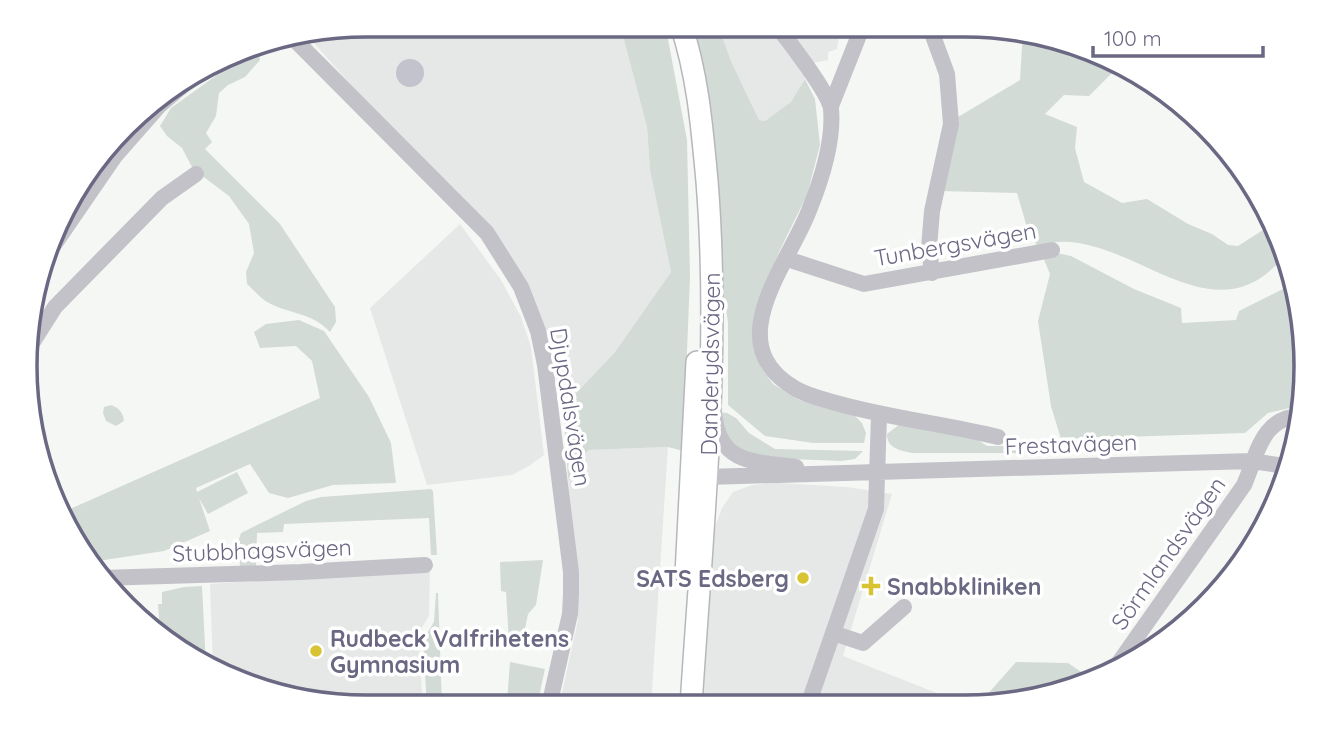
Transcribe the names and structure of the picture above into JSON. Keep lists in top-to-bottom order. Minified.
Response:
{"streets":{"main road":["Danderydsvägen"],"street":["Tunbergsvägen","Djupdalsvägen","Frestavägen","Stubbhagsvägen","Sörmlandsvägen"]},"crossings":[["Danderydsvägen","Frestavägen"],["Frestavägen","Sörmlandsvägen"]],"places":{"other":["SATS Edsberg","Rudbeck Valfrihetens Gymnasium"],"health":["Snabbkliniken"]},"scale_bar":"100 m"}
